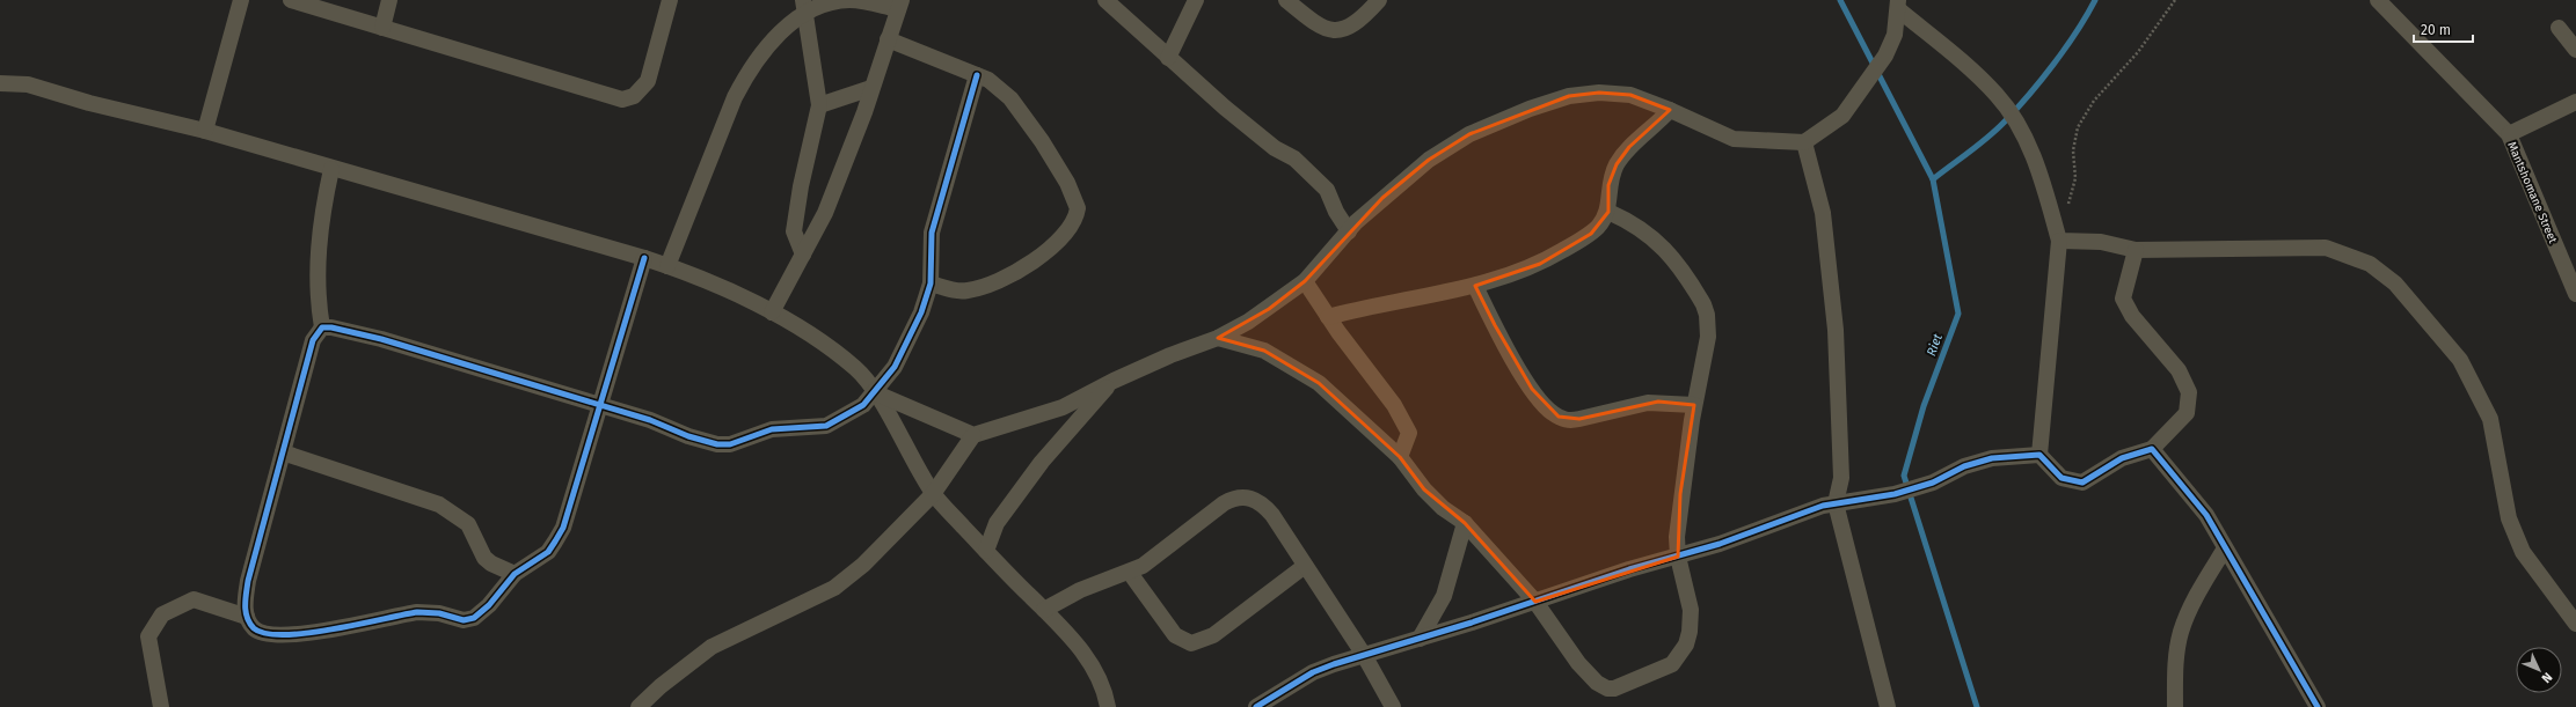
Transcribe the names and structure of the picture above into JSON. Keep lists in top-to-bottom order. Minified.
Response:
{"streets":{"street":["Mantshomane Street"]},"water":["Riet"],"scale_bar":"20 m","north":"bottom right"}
